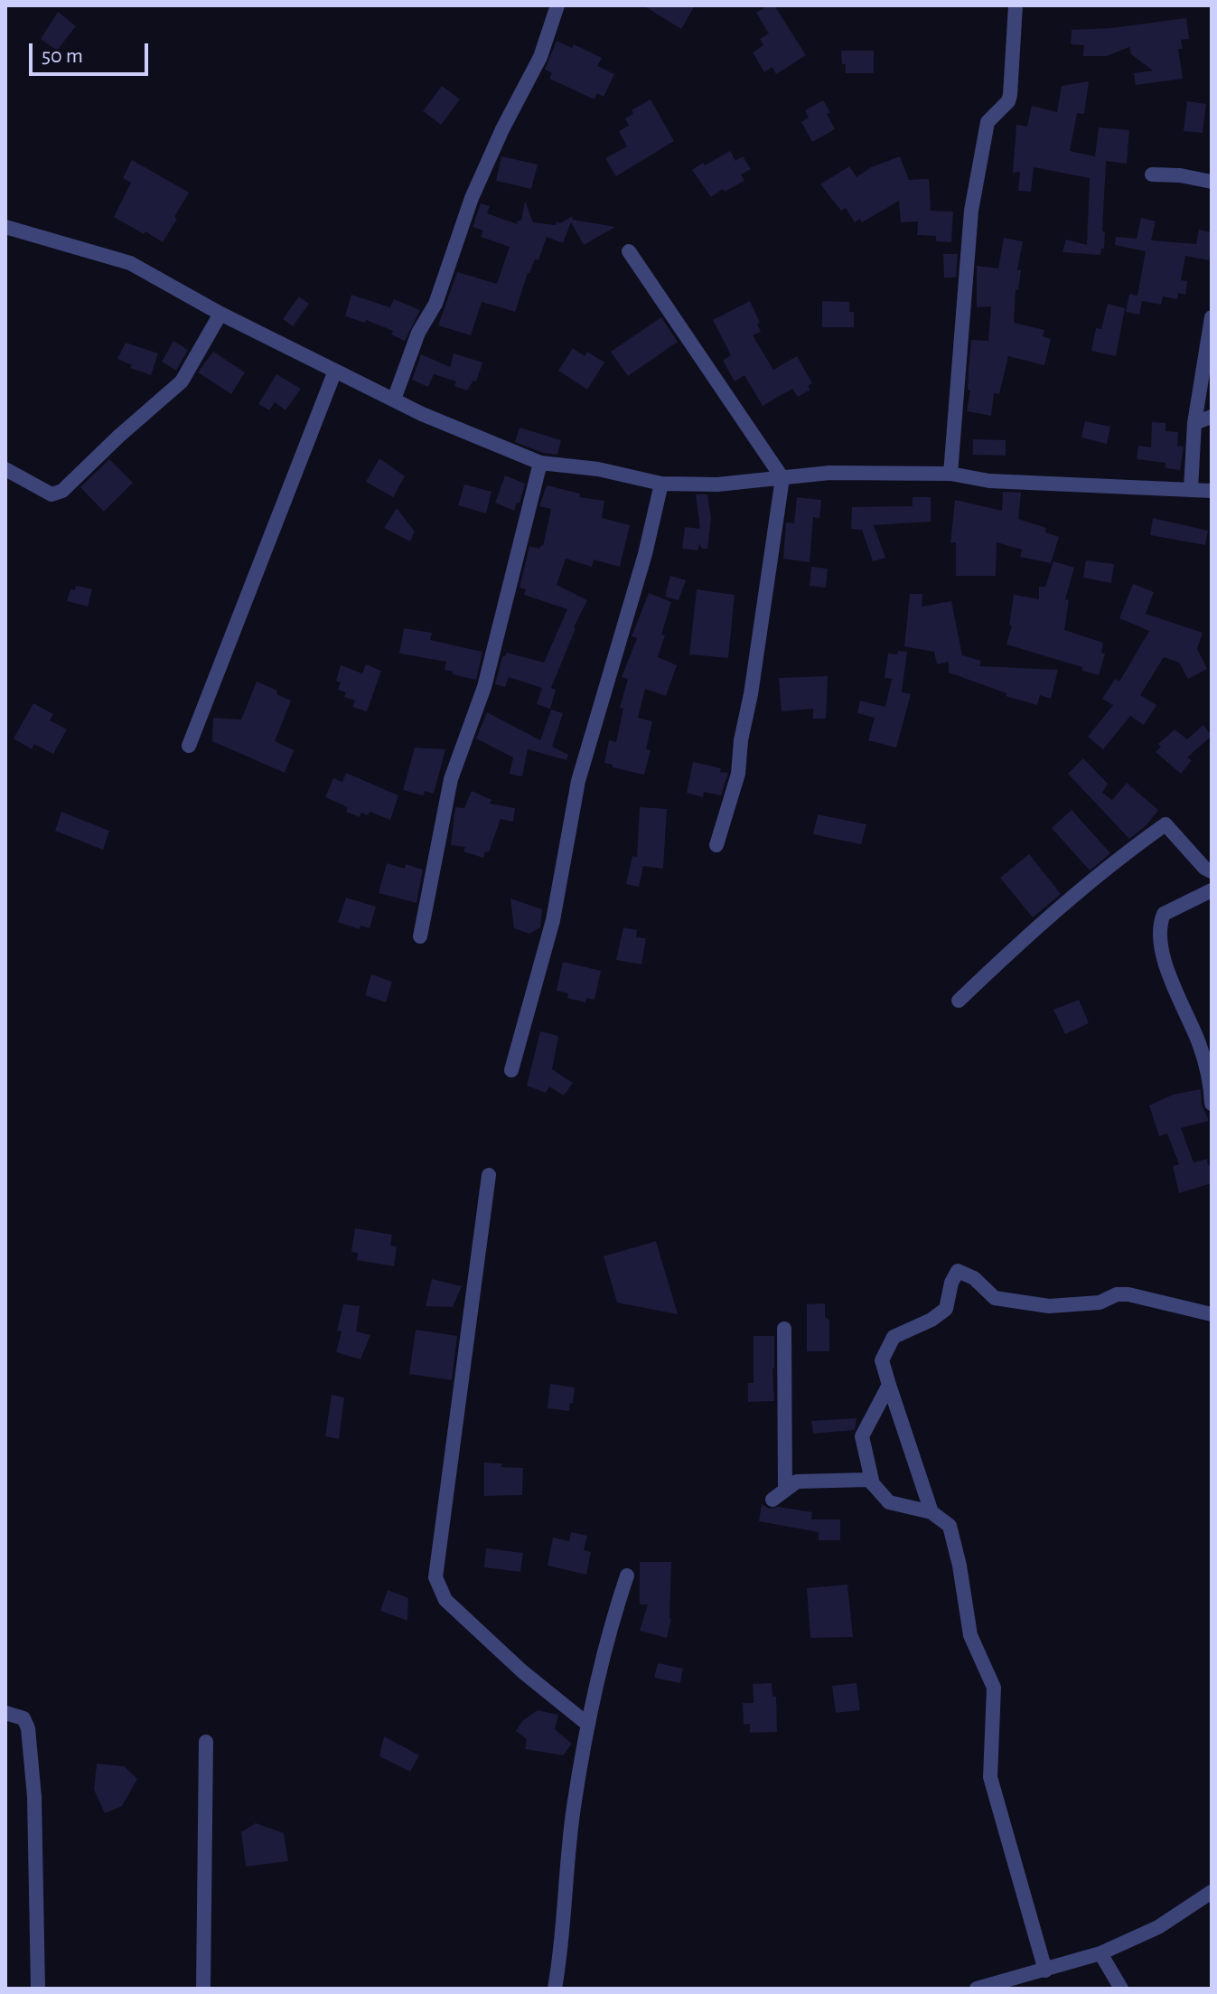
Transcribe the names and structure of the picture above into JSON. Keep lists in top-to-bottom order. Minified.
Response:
{"scale_bar":"50 m"}
